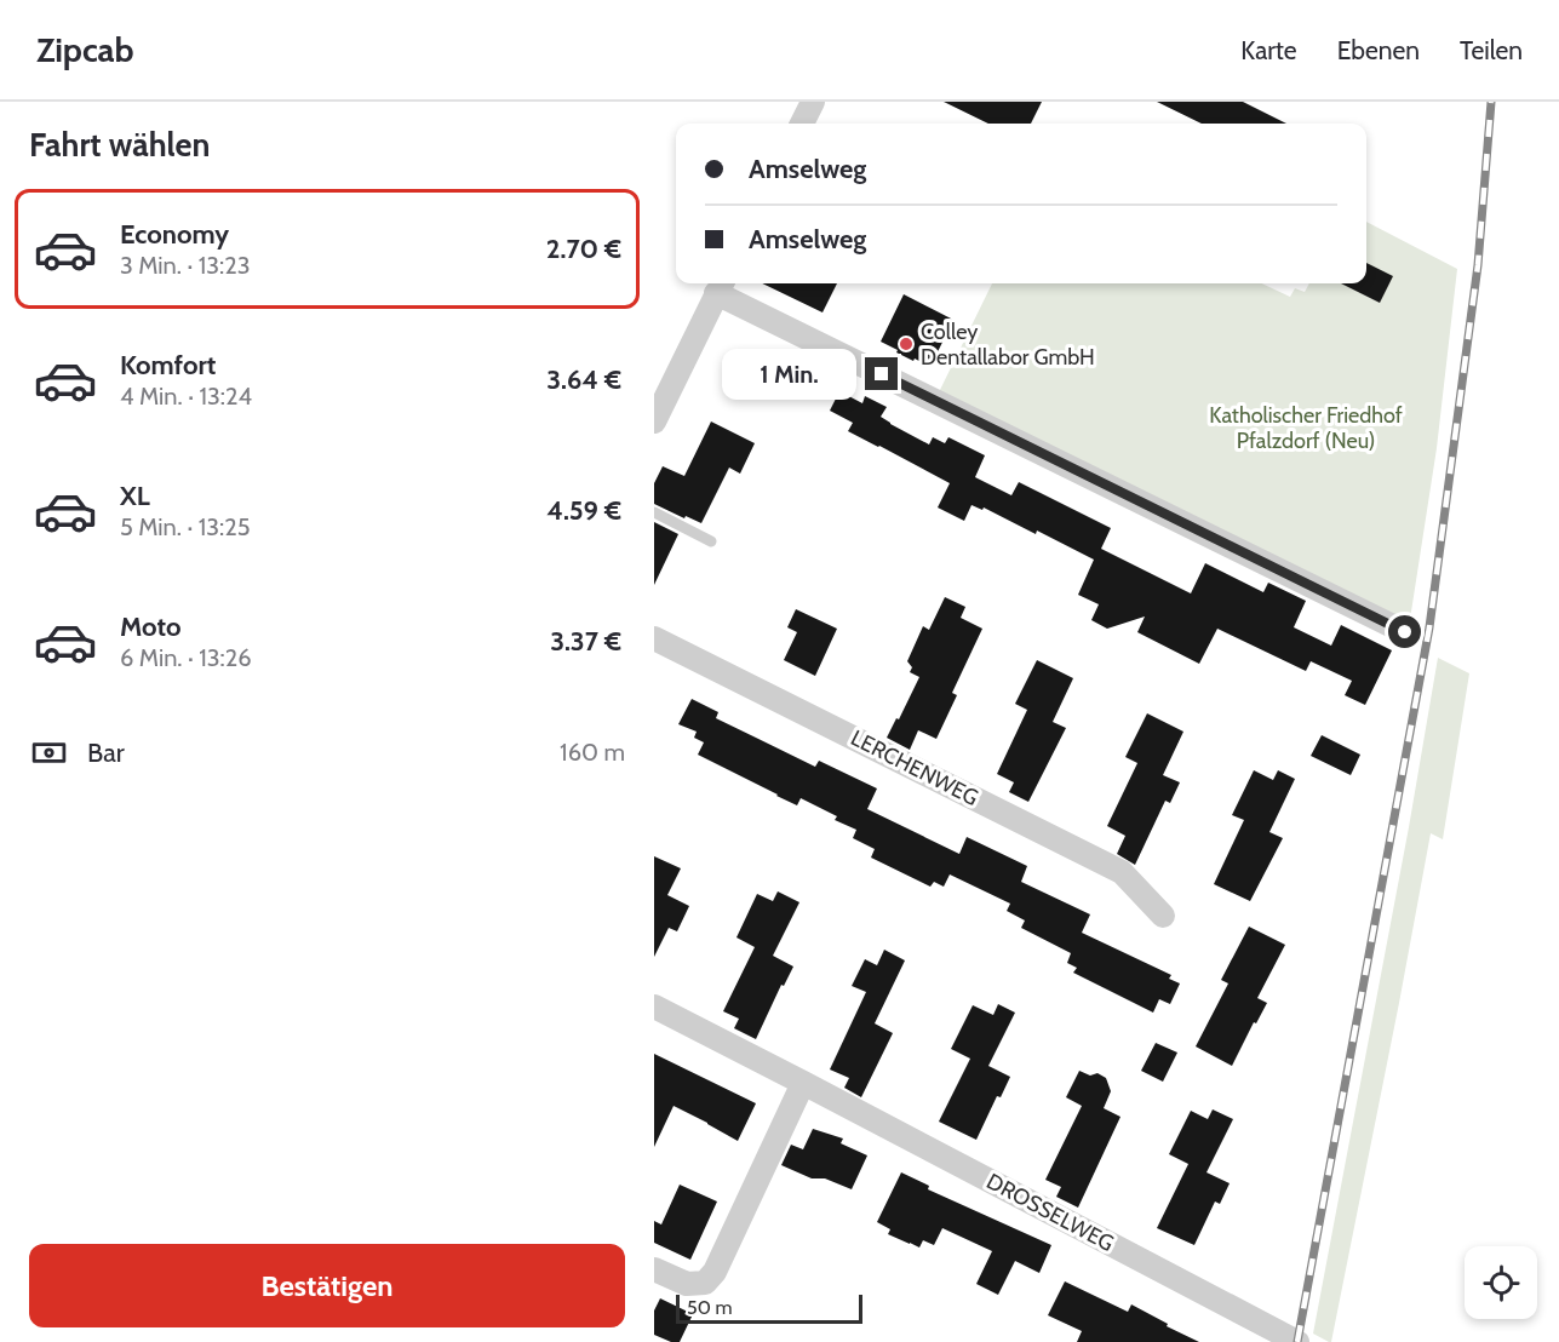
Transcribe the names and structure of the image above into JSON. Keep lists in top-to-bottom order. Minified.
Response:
{"streets":{"street":["LERCHENWEG","DROSSELWEG"]},"parks":["Katholischer Friedhof Pfalzdorf (Neu)"],"places":["Colley Dentallabor GmbH"],"scale_bar":"50 m","page":{"header":"Zipcab","nav":["Karte","Ebenen","Teilen"],"heading":"Fahrt wählen","banner":["Amselweg","Amselweg"],"list":[{"name":"Economy","note":"3 Min. · 13:23","value":"2.70 €"},{"name":"Komfort","note":"4 Min. · 13:24","value":"3.64 €"},{"name":"XL","note":"5 Min. · 13:25","value":"4.59 €"},{"name":"Moto","note":"6 Min. · 13:26","value":"3.37 €"}],"bubble":"1 Min.","pay":["Bar","160 m"],"buttons":"Bestätigen","scale":"50 m"}}
